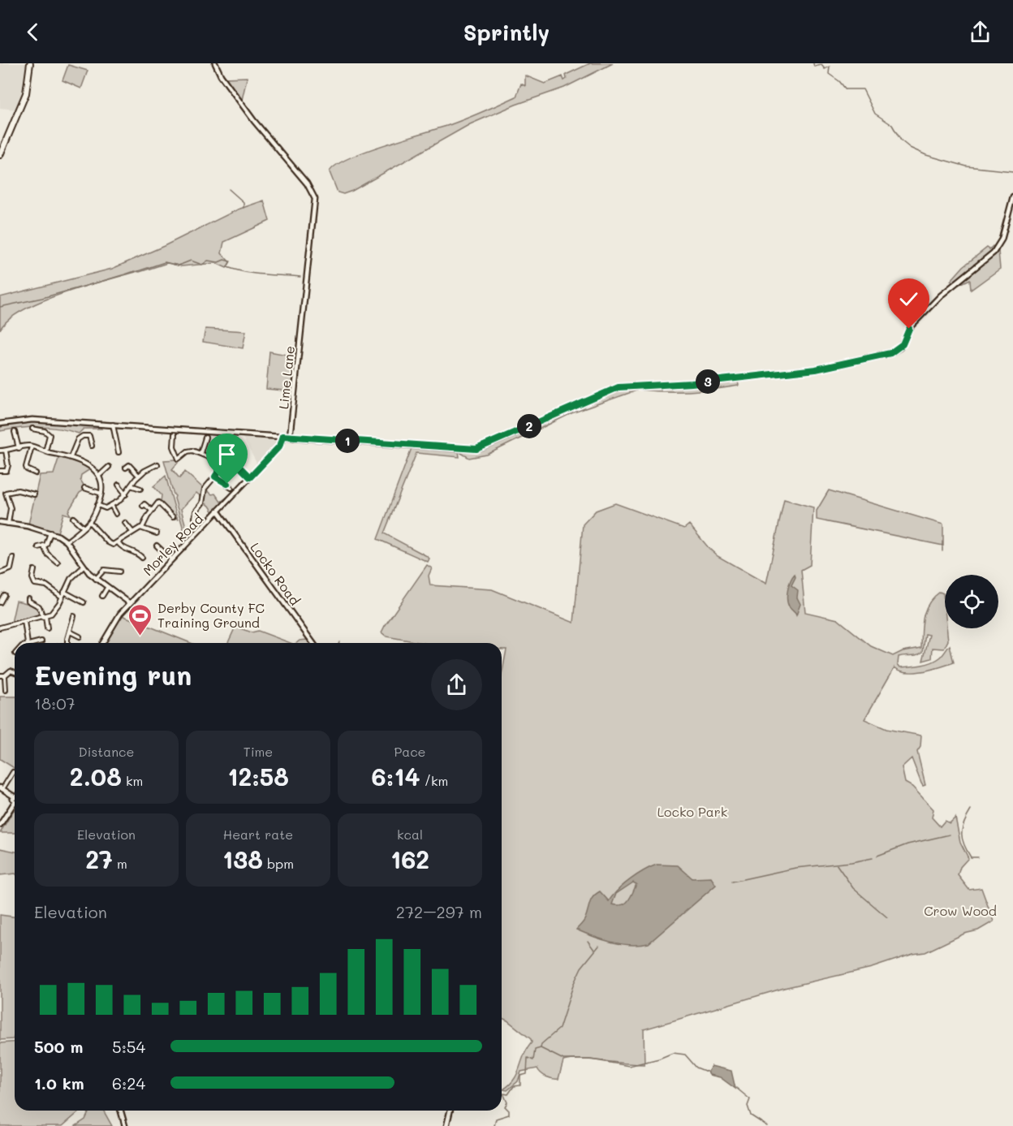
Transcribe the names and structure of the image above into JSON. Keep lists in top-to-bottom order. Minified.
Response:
{"streets":{"street":["Lime Lane","Morley Road","Locko Road"]},"crossings":[["Morley Road","Locko Road"]],"parks":["Locko Park","Crow Wood"],"places":{"sports":["Derby County FC Training Ground"]},"page":{"header":"Sprintly","pins":["3","2","1"],"heading":["Evening run","18:07"],"stats":[["Distance","2.08 km"],["Time","12:58"],["Pace","6:14 /km"],["Elevation","27 m"],["Heart rate","138 bpm"],["kcal","162"]],"chart":["Elevation","272–297 m"],"list":[{"name":"500 m","note":"5:54"},{"name":"1.0 km","note":"6:24"}]}}
